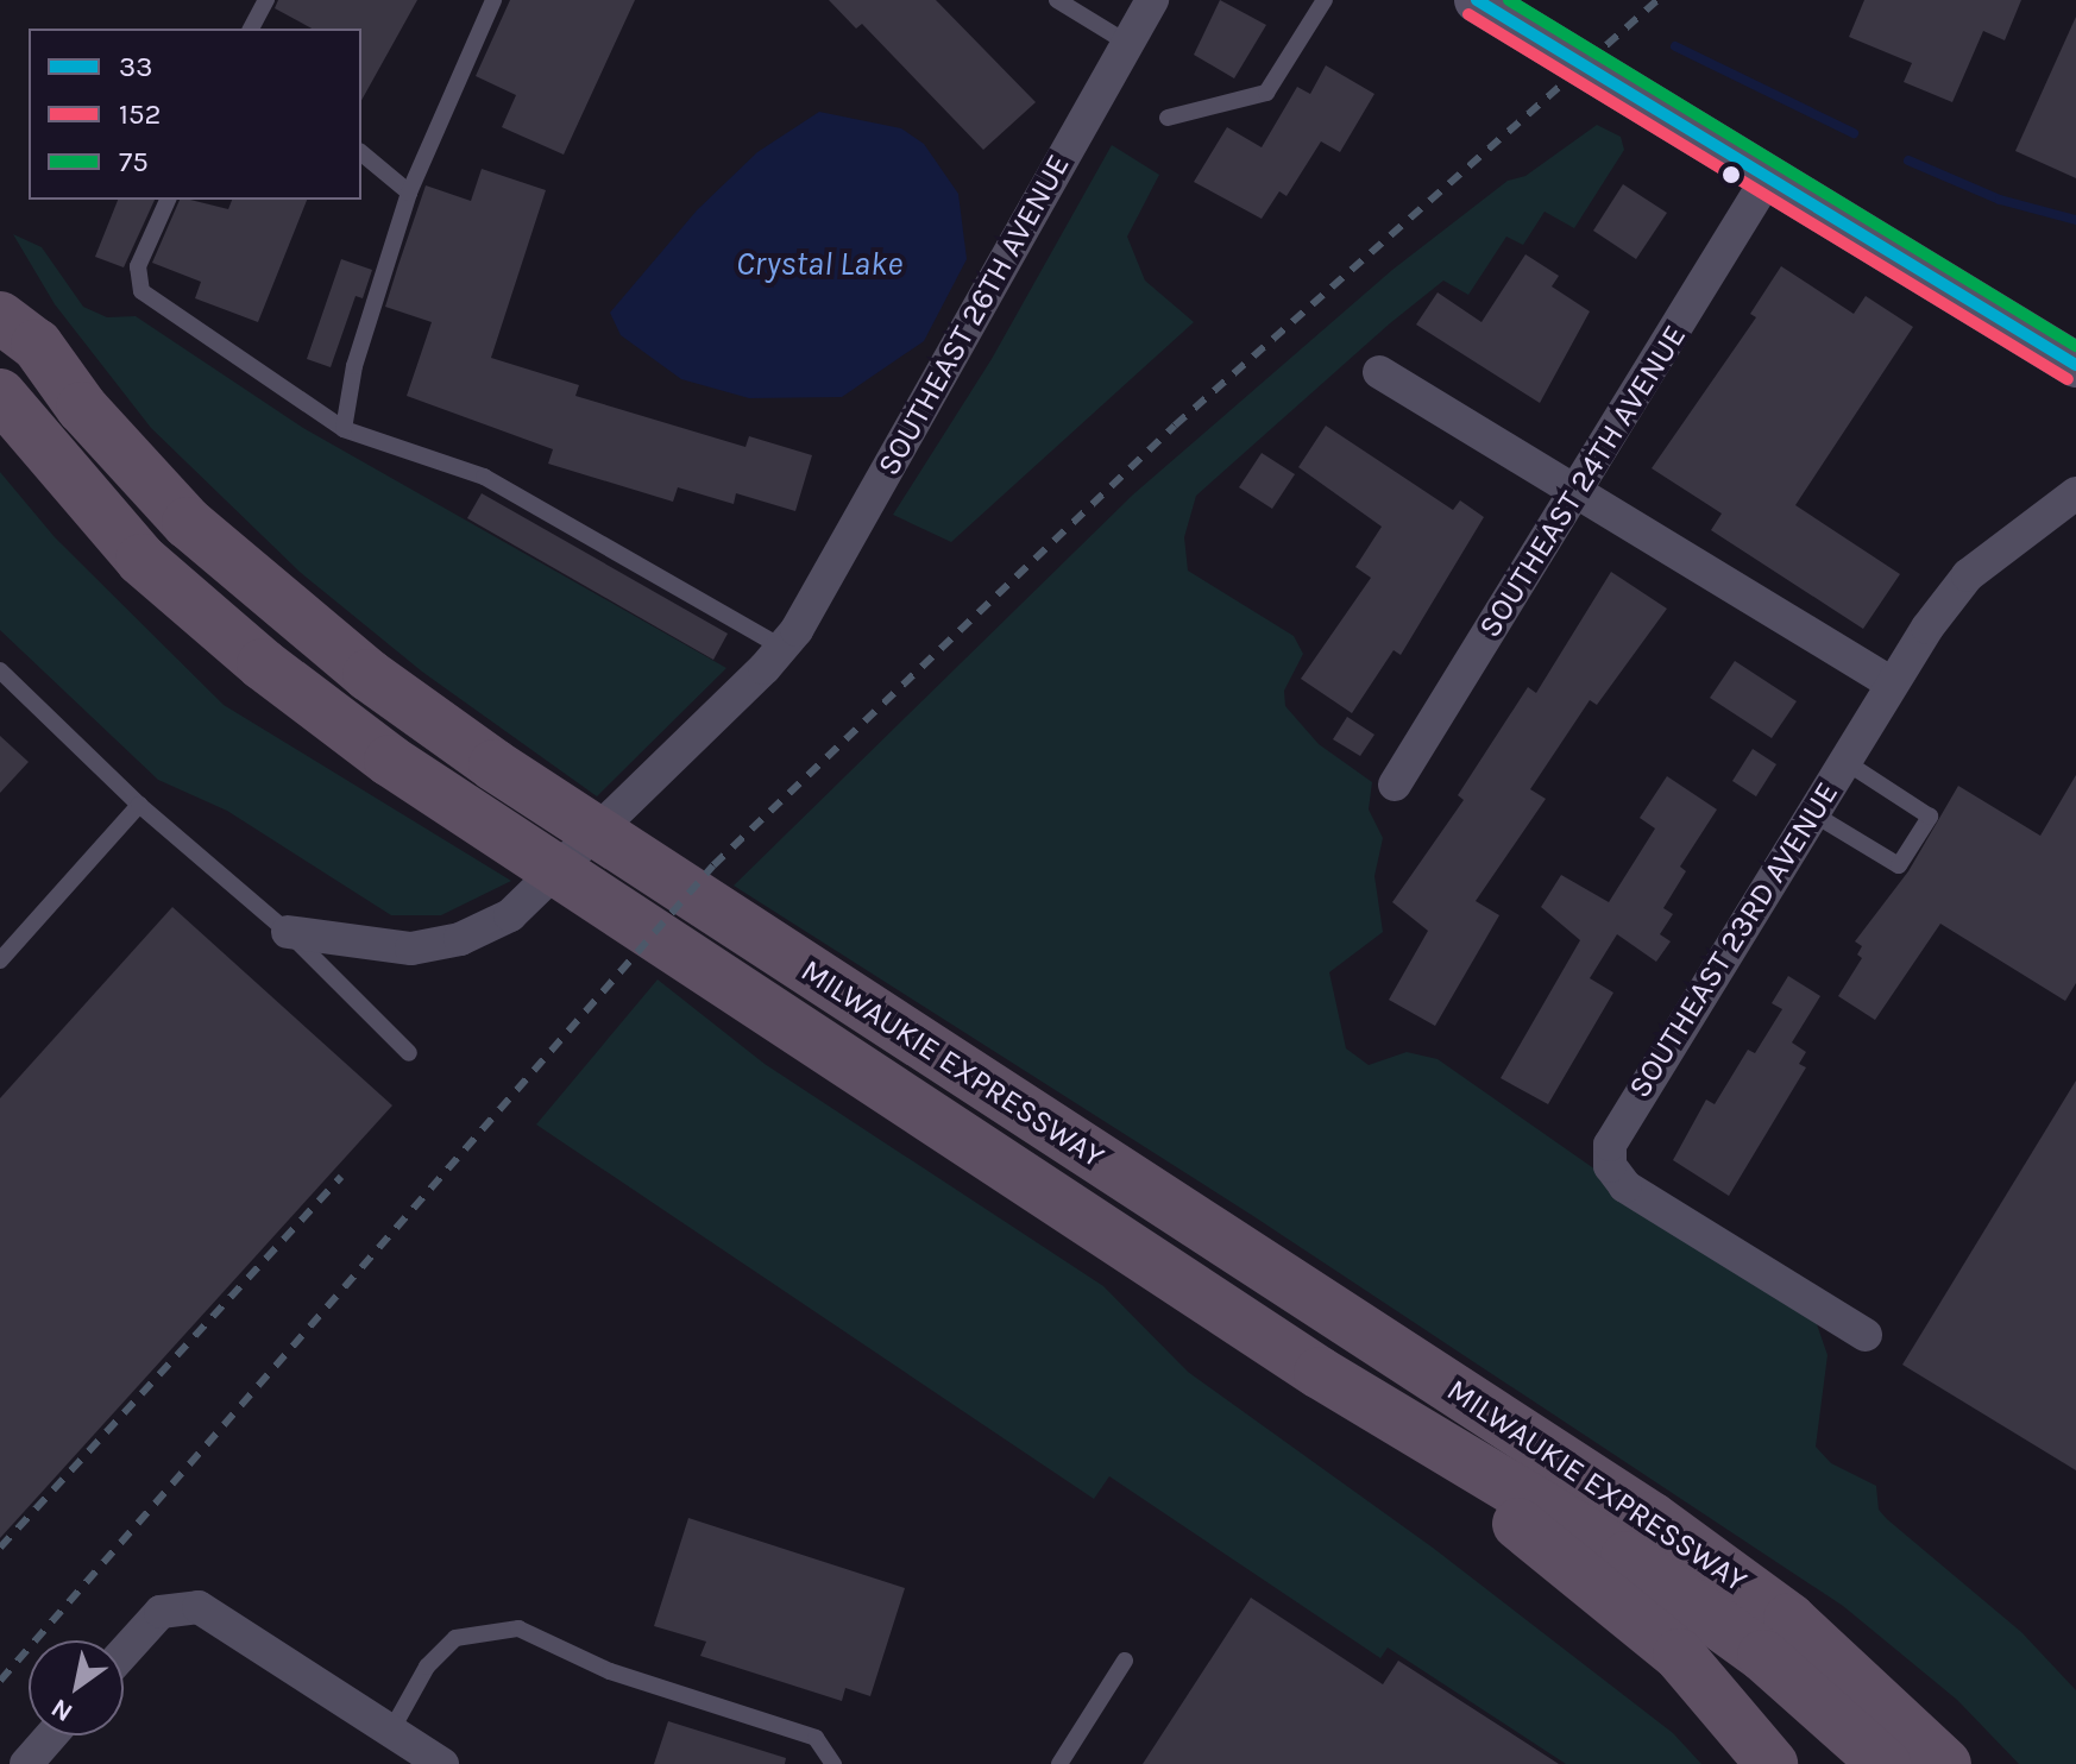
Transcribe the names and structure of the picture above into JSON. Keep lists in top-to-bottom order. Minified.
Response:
{"streets":{"highway":["MILWAUKIE EXPRESSWAY"],"street":["SOUTHEAST 26TH AVENUE","SOUTHEAST 24TH AVENUE","SOUTHEAST 23RD AVENUE"]},"water":["Crystal Lake"],"lines":["transit line 33","transit line 75","transit line 152"],"legend":["33","152","75"],"north":"bottom left"}
